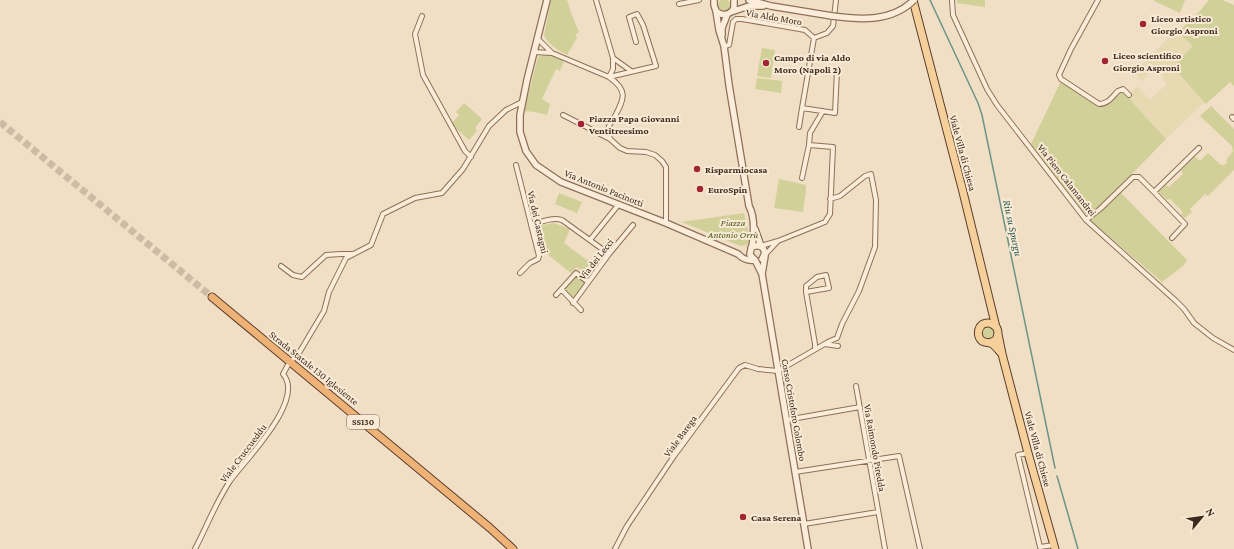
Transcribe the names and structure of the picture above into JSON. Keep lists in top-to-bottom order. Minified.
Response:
{"streets":{"highway":["Strada Statale 130 Iglesiente","SS130"],"main road":["Viale Villa di Chiesa","Viale Villa di Chiese"],"street":["Via Aldo Moro","Via Piero Calamandrei","Via Antonio Pacinotti","Via dei Castagni","Via dei Lecci","Corso Cristoforo Colombo","Viale Barega","Via Raimondo Piredda","Viale Cruccueddu"]},"crossings":[["Via Aldo Moro","Corso Cristoforo Colombo"],["Viale Villa di Chiesa","Viale Villa di Chiese"],["Via Antonio Pacinotti","Corso Cristoforo Colombo"],["Corso Cristoforo Colombo","Viale Barega"]],"water":["Riu su Spurgu"],"parks":["Piazza Antonio Orrù"],"places":["Liceo artistico Giorgio Asproni","Liceo scientifico Giorgio Asproni","Campo di via Aldo Moro (Napoli 2)","Piazza Papa Giovanni Ventitreesimo","Risparmiocasa","EuroSpin","Casa Serena"],"north":"top right"}
